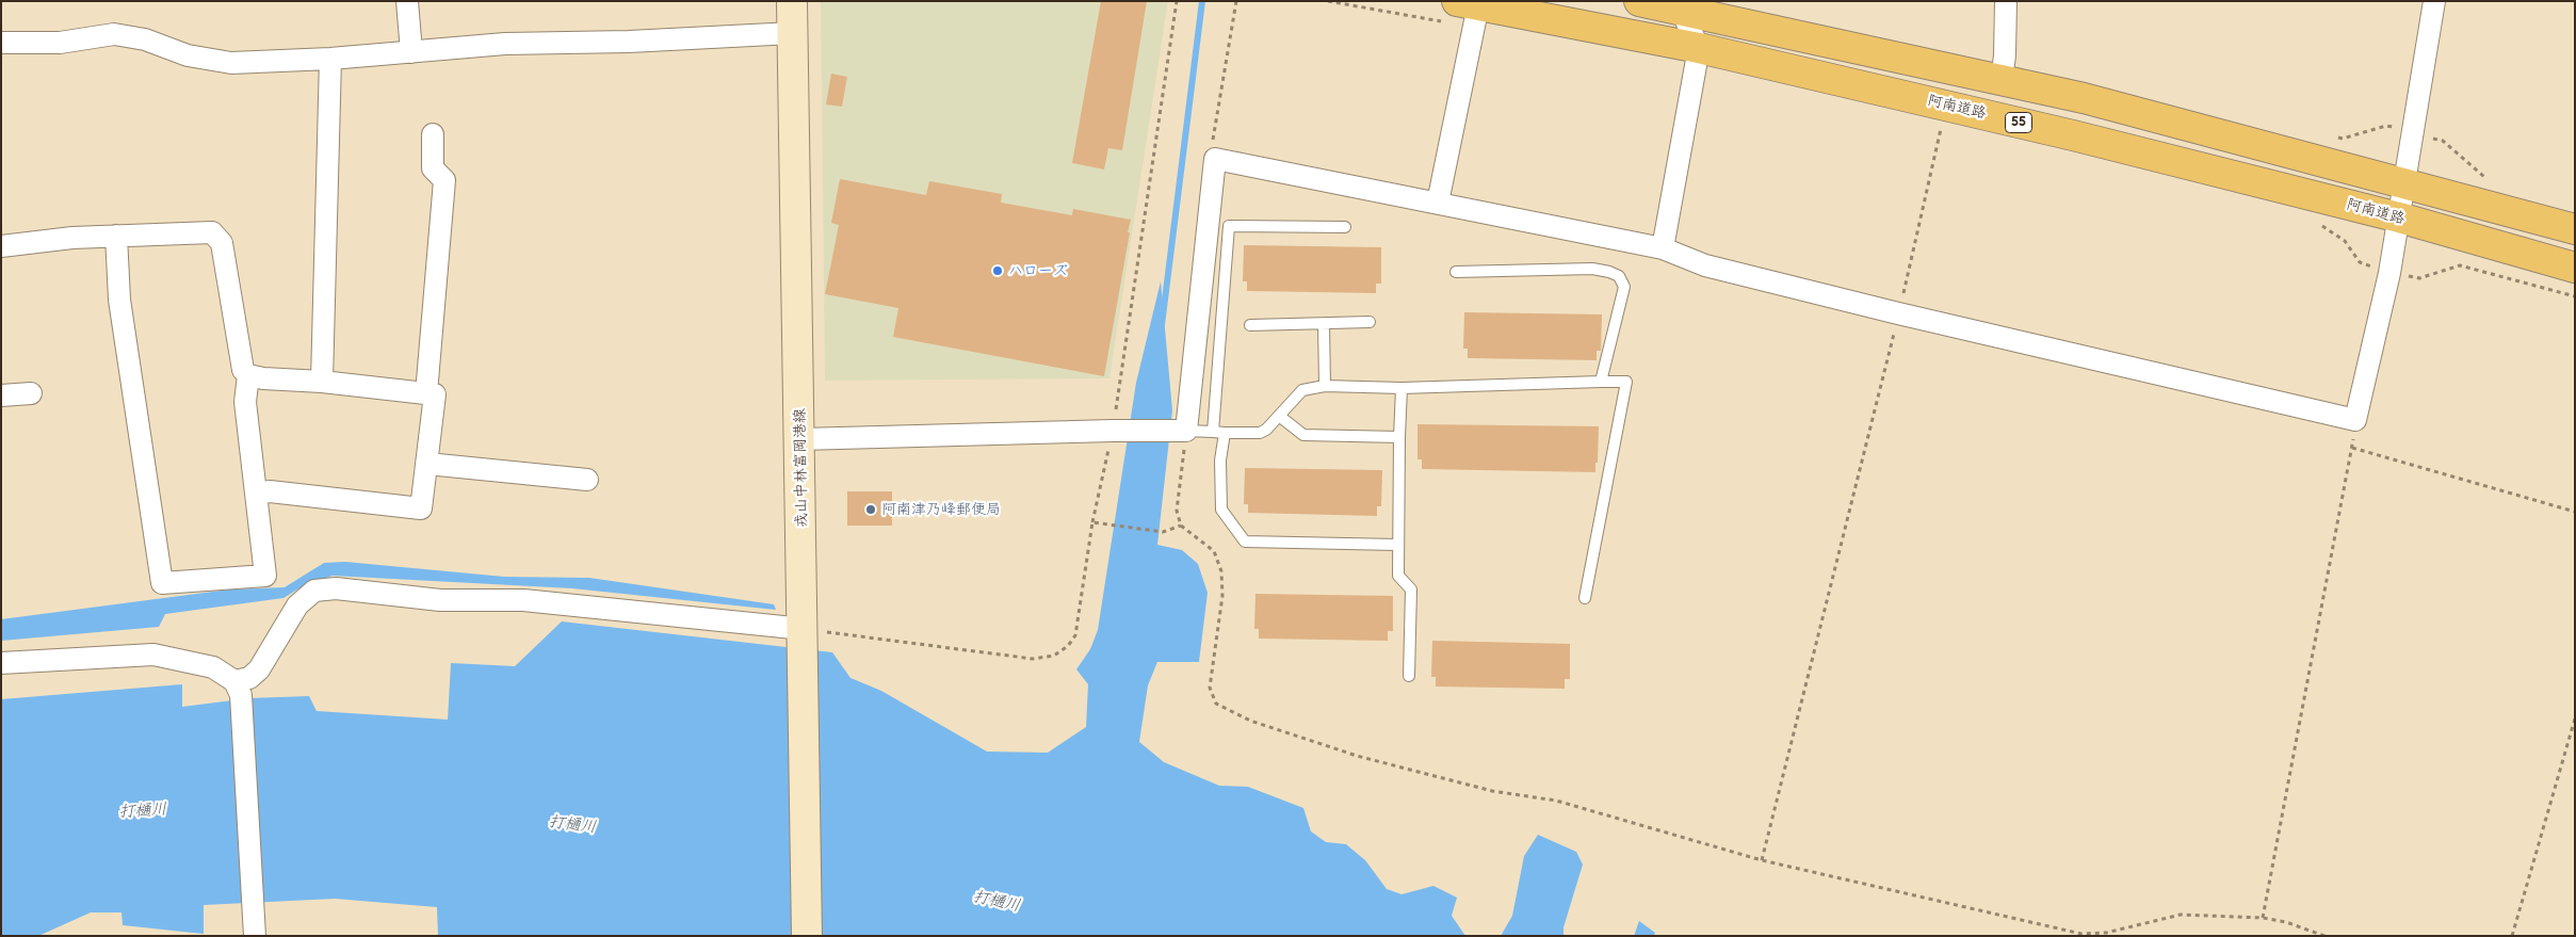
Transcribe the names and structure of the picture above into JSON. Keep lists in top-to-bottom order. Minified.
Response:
{"streets":{"highway":["阿南道路","55"],"main road":["戎山中林富岡港線"]},"water":["打樋川"],"places":["ハローズ","阿南津乃峰郵便局"]}
